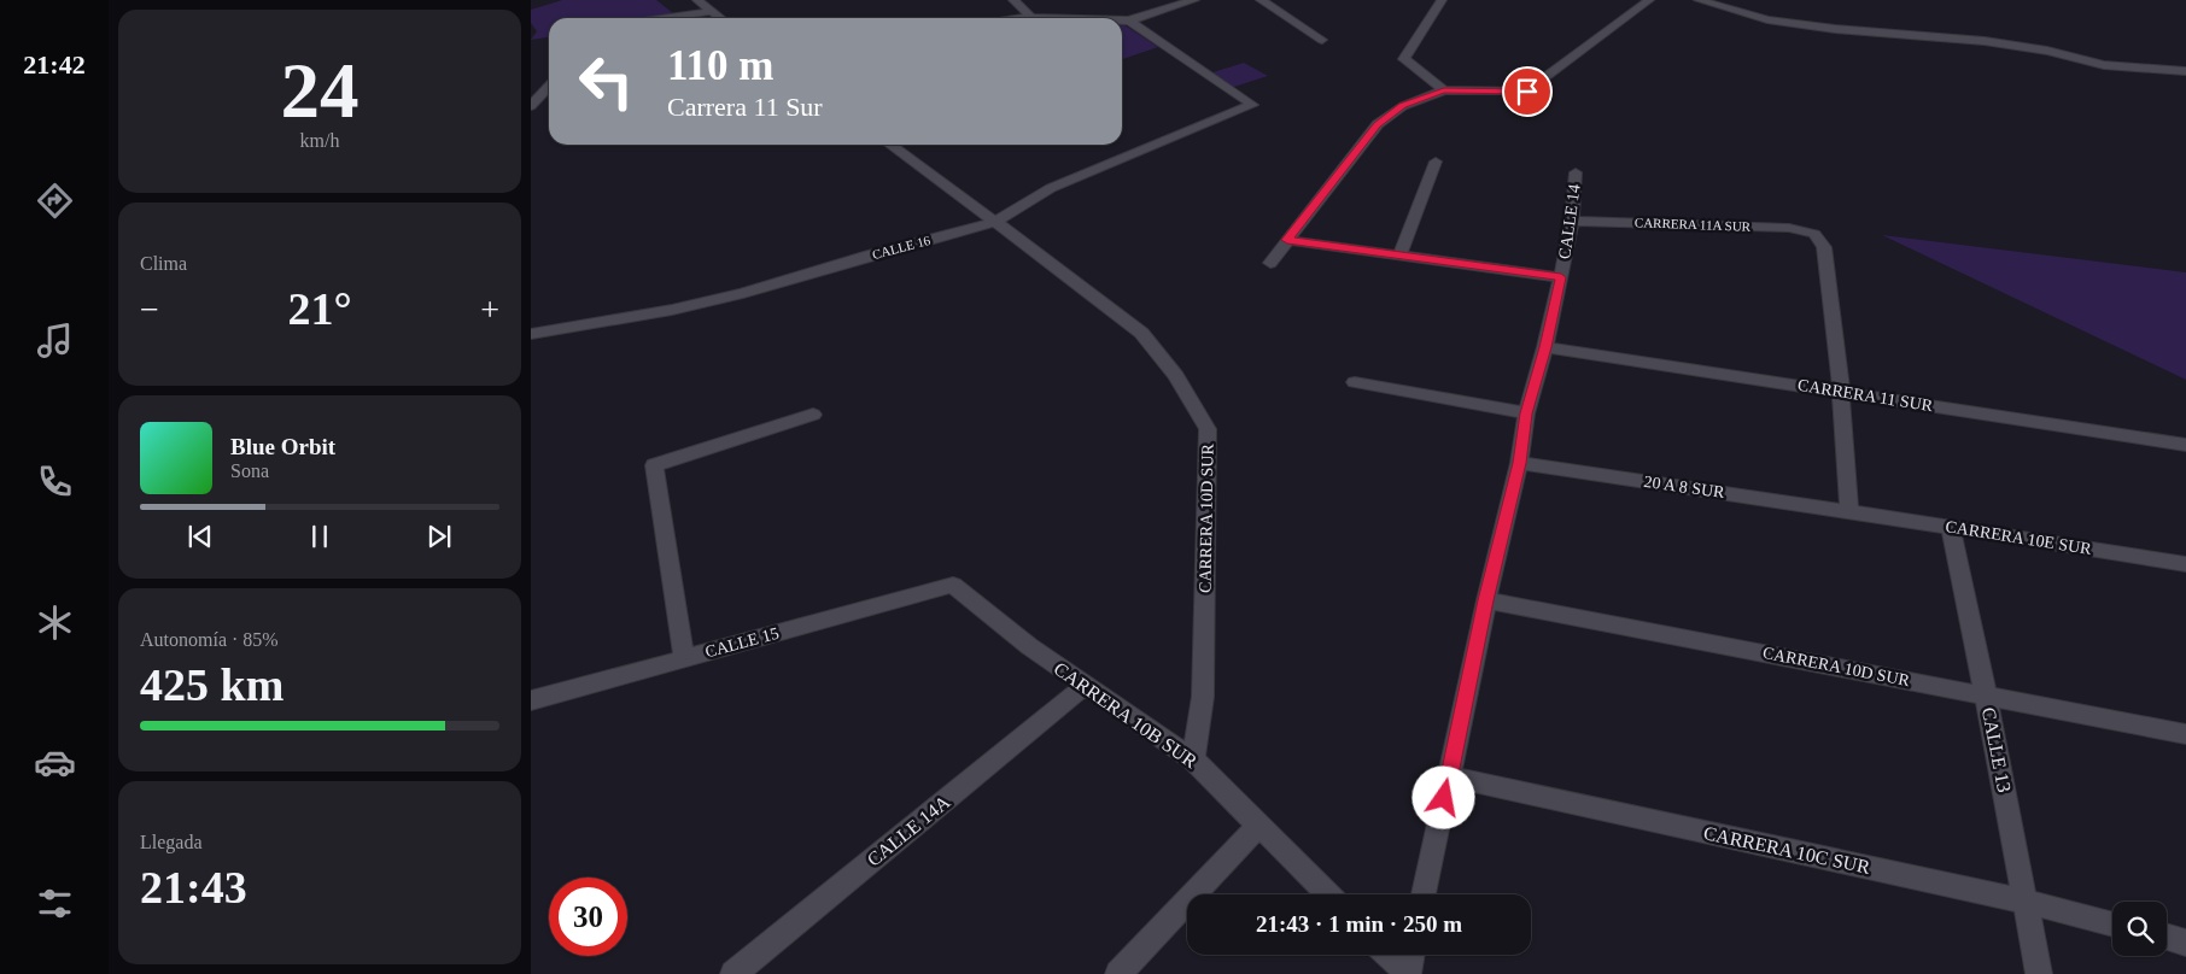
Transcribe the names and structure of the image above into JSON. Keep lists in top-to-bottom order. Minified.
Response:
{"streets":{"street":["CALLE 14","CARRERA 11A SUR","CALLE 16","CARRERA 11 SUR","20 A 8 SUR","CARRERA 10D SUR","CARRERA 10E SUR","CALLE 15","CARRERA 10B SUR","CALLE 13","CALLE 14A","CARRERA 10C SUR"]},"crossings":[["CALLE 14","CARRERA 11A SUR"],["CALLE 14","CARRERA 11 SUR"],["CALLE 14","20 A 8 SUR"],["CALLE 14","CARRERA 10D SUR"],["CALLE 14","CARRERA 10C SUR"],["CARRERA 11A SUR","CARRERA 11 SUR"],["CALLE 16","CARRERA 10D SUR"],["20 A 8 SUR","CARRERA 10E SUR"],["CARRERA 10D SUR","CARRERA 10B SUR"],["CARRERA 10D SUR","CALLE 13"],["CARRERA 10E SUR","CALLE 13"],["CALLE 15","CARRERA 10B SUR"],["CARRERA 10B SUR","CALLE 14A"],["CALLE 13","CARRERA 10C SUR"]],"page":{"tabs":"21:42","tile":[["24","km/h"],"Clima",["Autonomía · 85%","425 km"],["Llegada","21:43"]],"turn":["110 m","Carrera 11 Sur"],"heat":["−","21°","+"],"song":["Blue Orbit","Sona"],"limit":"30","trip":"21:43 · 1 min · 250 m"}}
